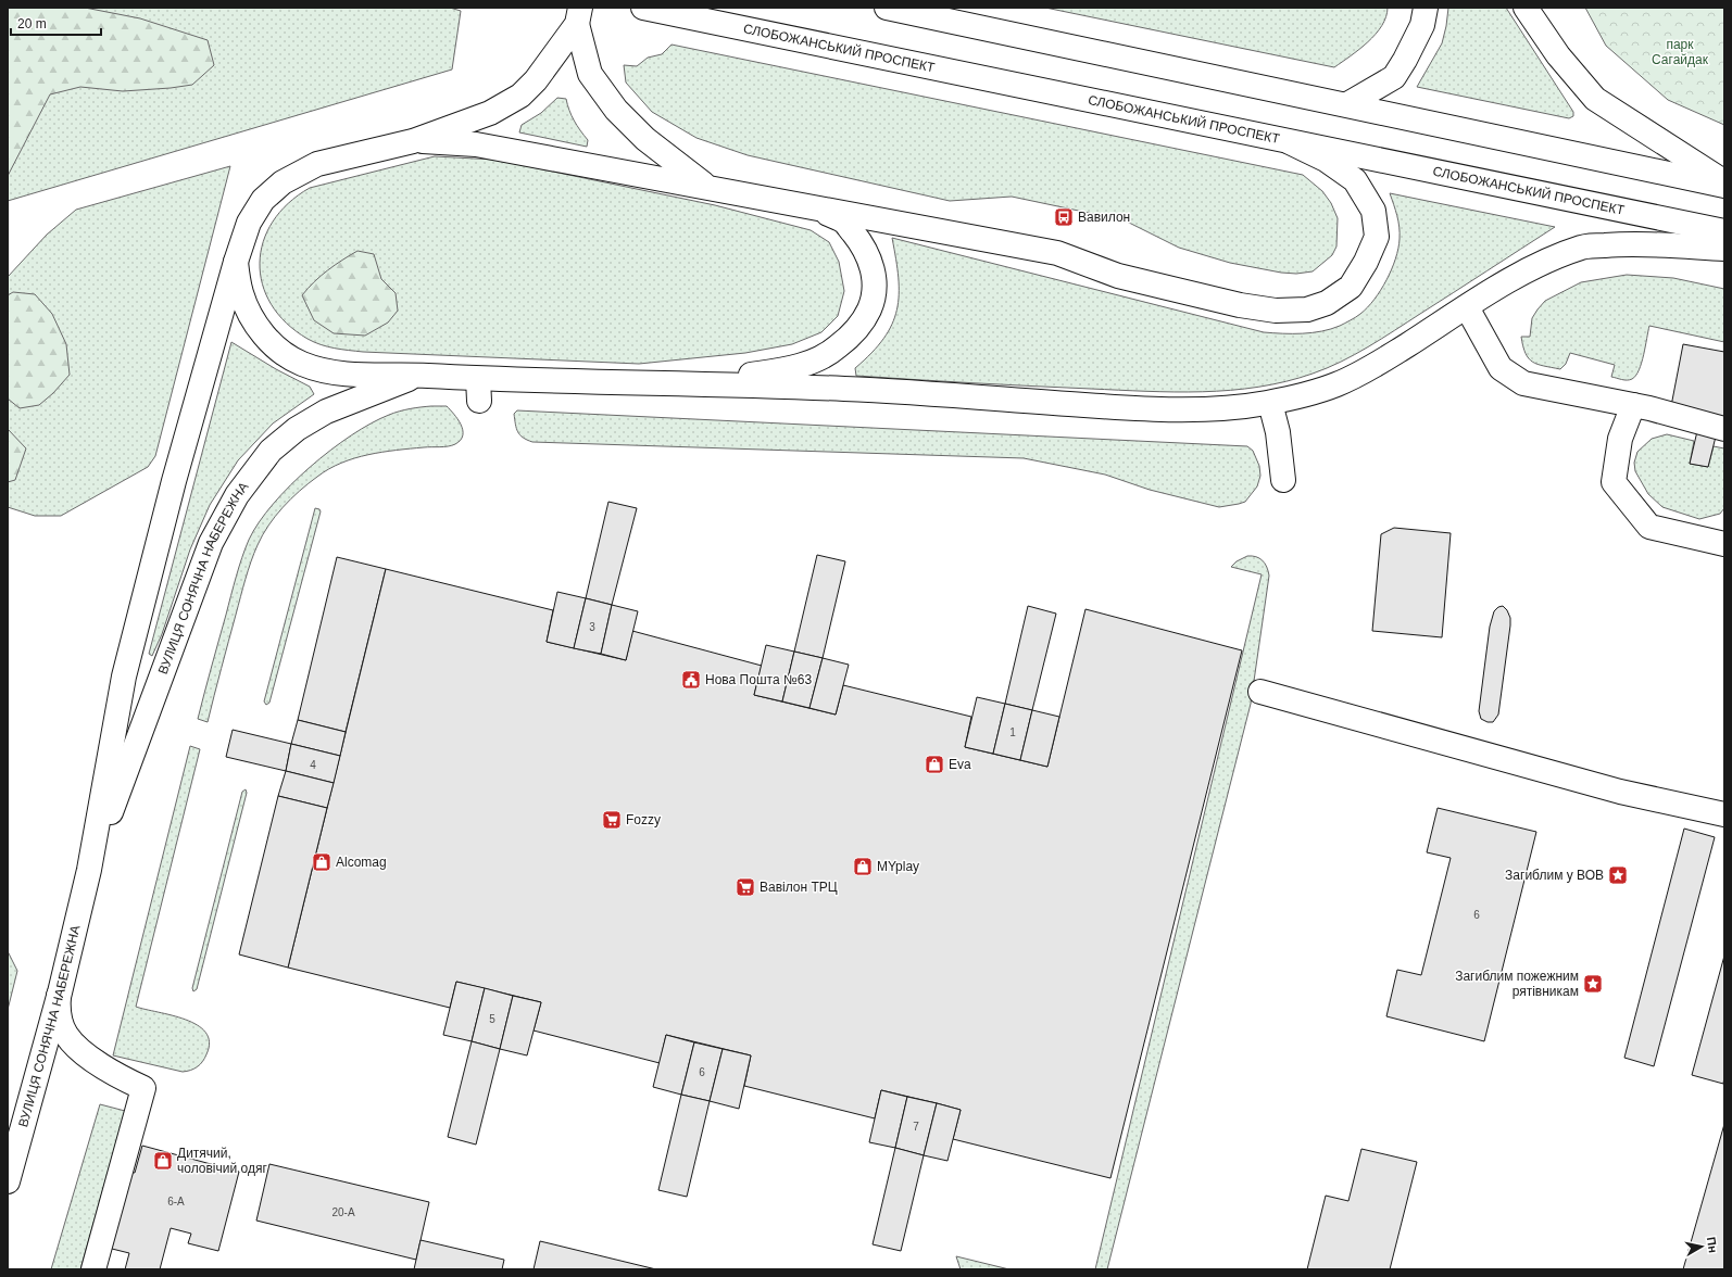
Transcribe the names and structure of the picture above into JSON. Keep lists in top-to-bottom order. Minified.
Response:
{"streets":{"main road":["СЛОБОЖАНСЬКИЙ ПРОСПЕКТ","ВУЛИЦЯ СОНЯЧНА НАБЕРЕЖНА"]},"parks":["парк Сагайдак"],"places":{"bus stop":["Вавилон"],"public building":["Нова Пошта №63"],"shop":["Eva","Alcomag","MYplay","Дитячий, чоловічий одяг"],"supermarket":["Fozzy","Вавілон ТРЦ"],"place":["Загиблим у ВОВ","Загиблим пожежним рятiвникам"]},"house_numbers":["3","1","4","6","5","6","7","6-А","20-А"],"scale_bar":"20 m","north":"right"}
